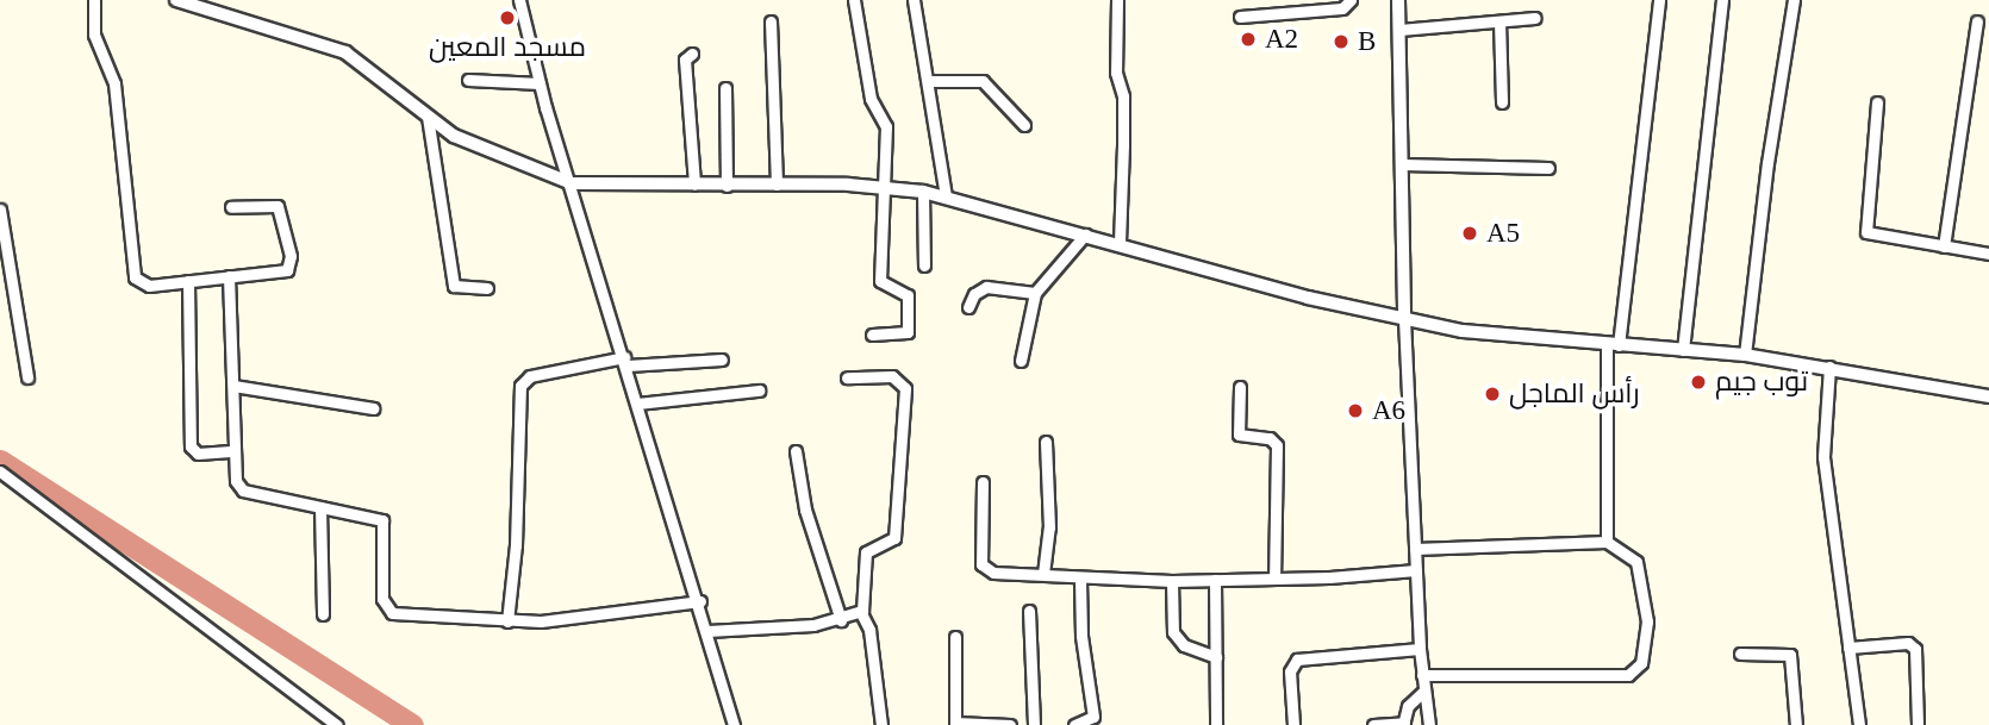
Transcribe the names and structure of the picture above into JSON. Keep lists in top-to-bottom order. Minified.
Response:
{"places":["مسجد المعين","A2","B","A5","توب جيم","رأس الماجل","A6"]}
